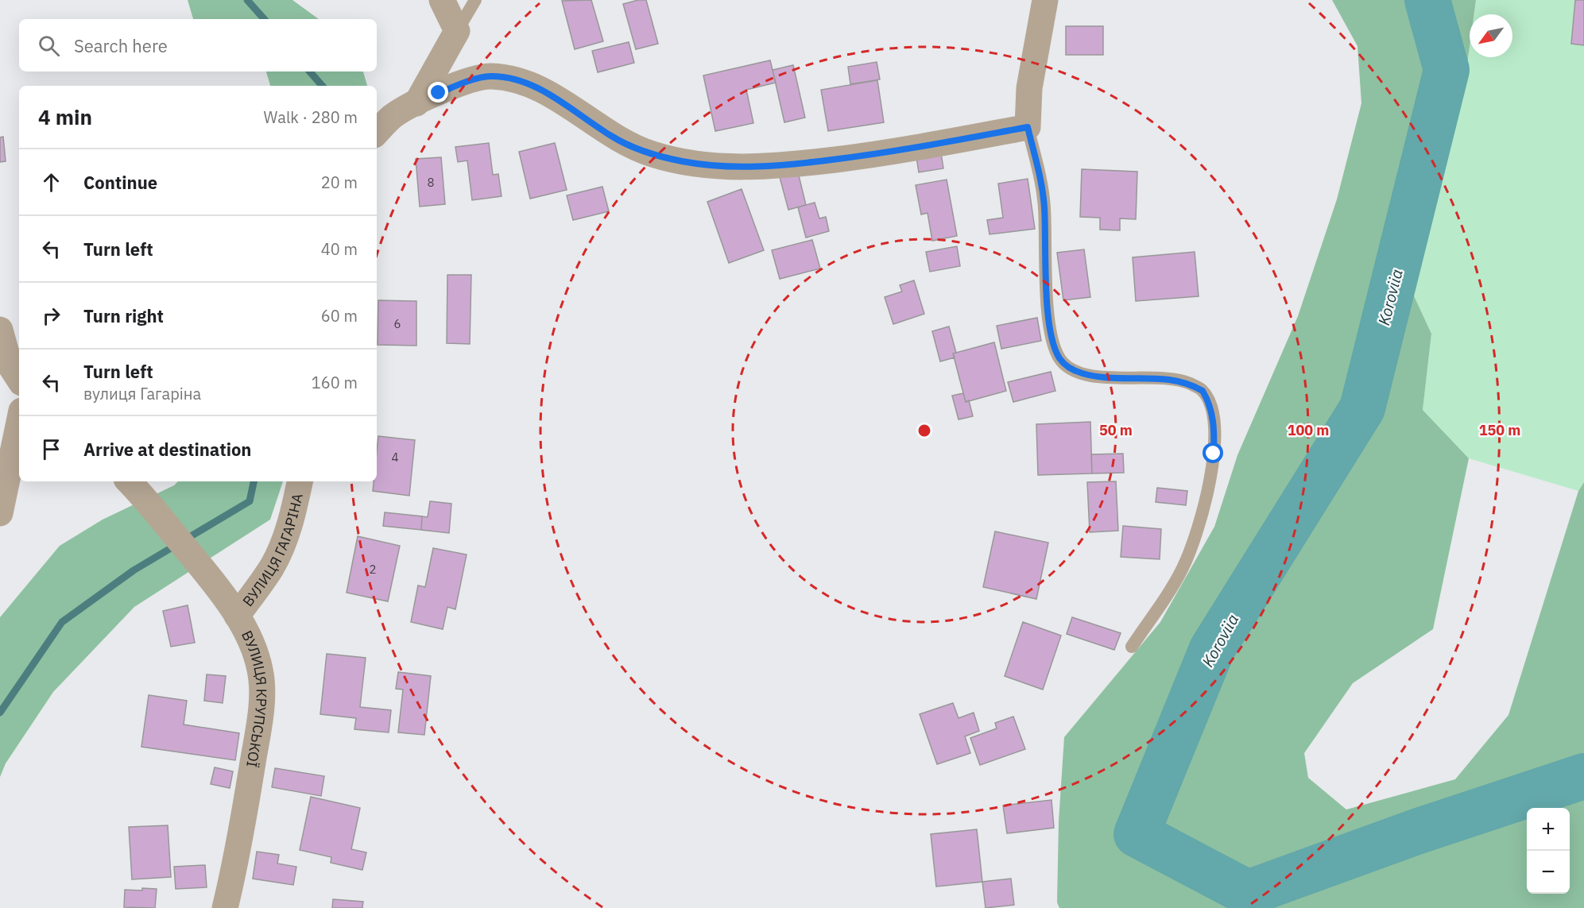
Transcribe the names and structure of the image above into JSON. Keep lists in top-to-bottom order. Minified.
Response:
{"streets":{"street":["ВУЛИЦЯ ГАГАРІНА","ВУЛИЦЯ КРУПСЬКОЇ"]},"crossings":[["ВУЛИЦЯ ГАГАРІНА","ВУЛИЦЯ КРУПСЬКОЇ"]],"water":["Koroviia"],"house_numbers":["8","6","4","2"],"north":"bottom left","page":{"search":"Search here","heading":["4 min","Walk · 280 m"],"list":[["Continue","20 m"],["Turn left","40 m"],["Turn right","60 m"],["Turn left","вулиця Гагаріна","160 m"],"Arrive at destination"],"map_buttons":["+","−"]},"rings":["50 m","100 m","150 m"]}
